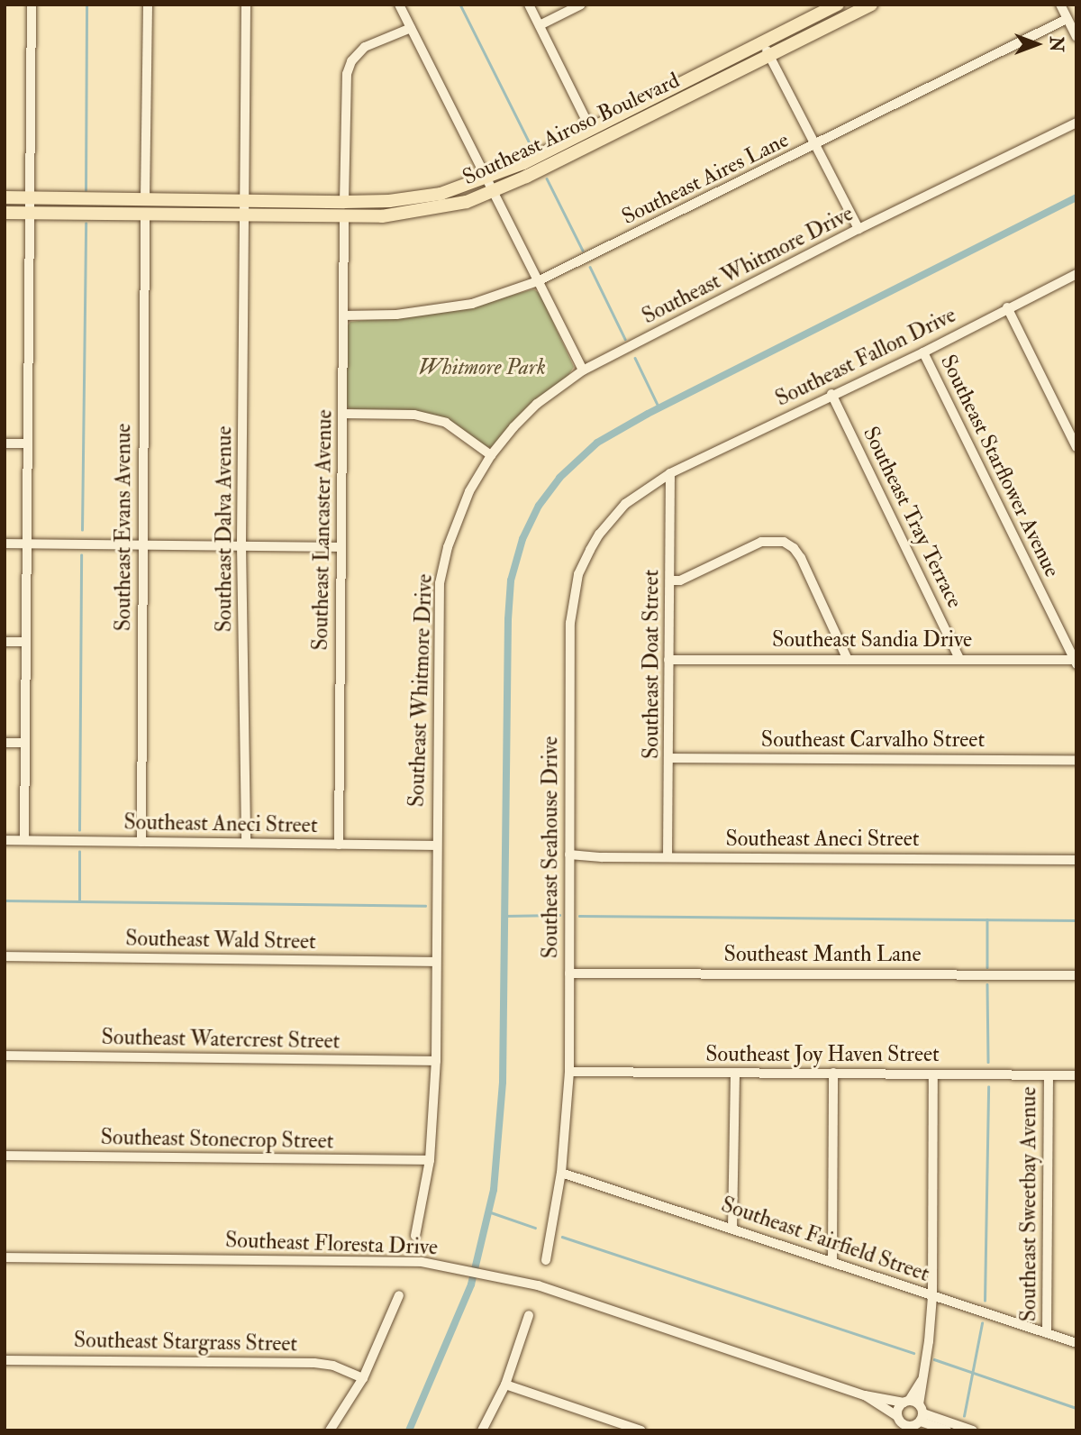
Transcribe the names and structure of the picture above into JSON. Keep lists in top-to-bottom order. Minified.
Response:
{"streets":{"main road":["Southeast Airoso Boulevard"],"street":["Southeast Aires Lane","Southeast Whitmore Drive","Southeast Fallon Drive","Southeast Starflower Avenue","Southeast Tray Terrace","Southeast Evans Avenue","Southeast Dalva Avenue","Southeast Lancaster Avenue","Southeast Sandia Drive","Southeast Doat Street","Southeast Carvalho Street","Southeast Aneci Street","Southeast Seahouse Drive","Southeast Wald Street","Southeast Manth Lane","Southeast Watercrest Street","Southeast Joy Haven Street","Southeast Stonecrop Street","Southeast Sweetbay Avenue","Southeast Fairfield Street","Southeast Floresta Drive","Southeast Stargrass Street"]},"crossings":[["Southeast Airoso Boulevard","Southeast Evans Avenue"],["Southeast Airoso Boulevard","Southeast Dalva Avenue"],["Southeast Airoso Boulevard","Southeast Lancaster Avenue"],["Southeast Aires Lane","Southeast Lancaster Avenue"],["Southeast Whitmore Drive","Southeast Aneci Street"],["Southeast Whitmore Drive","Southeast Wald Street"],["Southeast Whitmore Drive","Southeast Watercrest Street"],["Southeast Whitmore Drive","Southeast Stonecrop Street"],["Southeast Fallon Drive","Southeast Starflower Avenue"],["Southeast Fallon Drive","Southeast Tray Terrace"],["Southeast Fallon Drive","Southeast Doat Street"],["Southeast Fallon Drive","Southeast Seahouse Drive"],["Southeast Starflower Avenue","Southeast Sandia Drive"],["Southeast Tray Terrace","Southeast Sandia Drive"],["Southeast Evans Avenue","Southeast Aneci Street"],["Southeast Dalva Avenue","Southeast Aneci Street"],["Southeast Lancaster Avenue","Southeast Aneci Street"],["Southeast Sandia Drive","Southeast Doat Street"],["Southeast Doat Street","Southeast Carvalho Street"],["Southeast Doat Street","Southeast Aneci Street"],["Southeast Doat Street","Southeast Seahouse Drive"],["Southeast Aneci Street","Southeast Seahouse Drive"],["Southeast Seahouse Drive","Southeast Manth Lane"],["Southeast Seahouse Drive","Southeast Joy Haven Street"],["Southeast Seahouse Drive","Southeast Fairfield Street"],["Southeast Joy Haven Street","Southeast Sweetbay Avenue"],["Southeast Sweetbay Avenue","Southeast Fairfield Street"]],"parks":["Whitmore Park"],"north":"right"}
